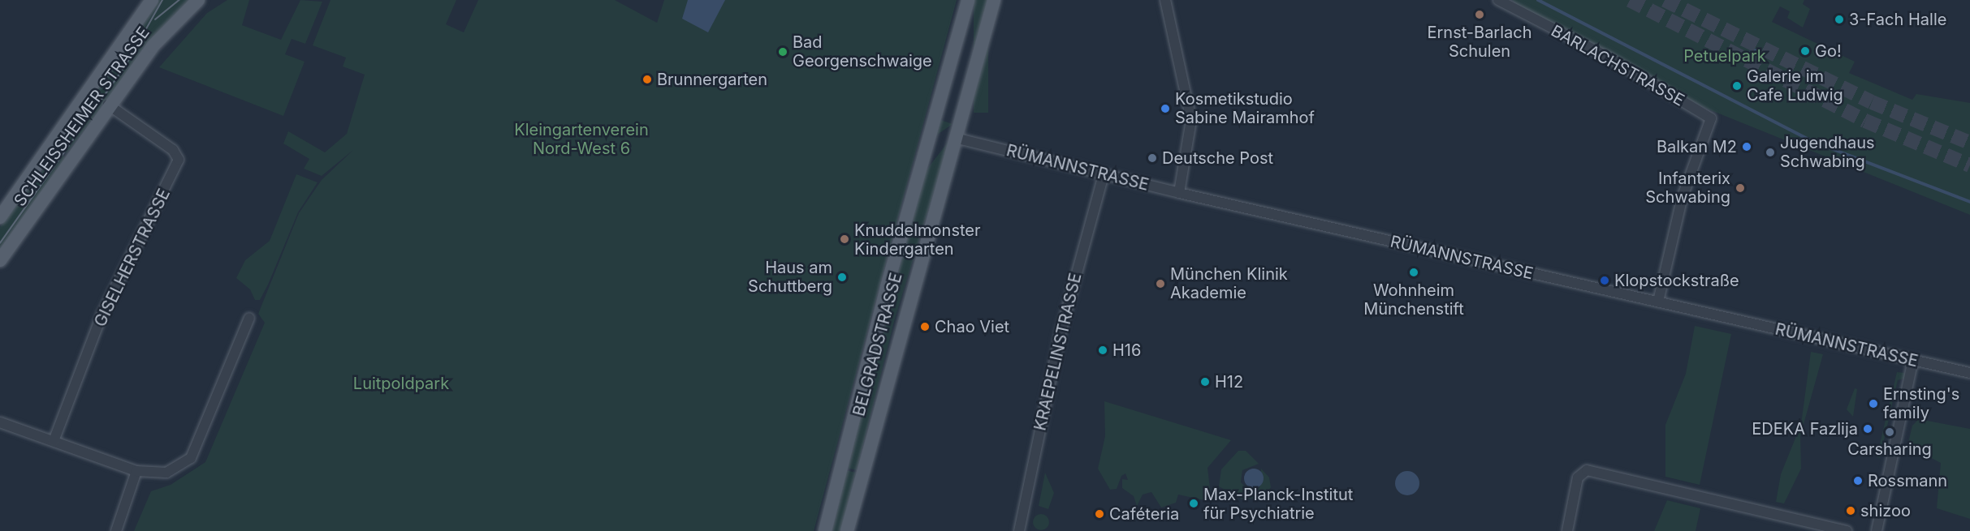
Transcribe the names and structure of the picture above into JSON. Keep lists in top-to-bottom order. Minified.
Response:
{"streets":{"main road":["SCHLEISSHEIMER STRASSE","BELGRADSTRASSE"],"street":["BARLACHSTRASSE","RÜMANNSTRASSE","GISELHERSTRASSE","KRAEPELINSTRASSE"]},"crossings":[["BARLACHSTRASSE","RÜMANNSTRASSE"],["SCHLEISSHEIMER STRASSE","GISELHERSTRASSE"],["RÜMANNSTRASSE","BELGRADSTRASSE"],["RÜMANNSTRASSE","KRAEPELINSTRASSE"]],"parks":["Petuelpark","Kleingartenverein Nord-West 6","Luitpoldpark"],"places":["Ernst-Barlach Schulen","3-Fach Halle","Go!","Bad Georgenschwaige","Brunnergarten","Galerie im Cafe Ludwig","Kosmetikstudio Sabine Mairamhof","Balkan M2","Jugendhaus Schwabing","Deutsche Post","Infanterix Schwabing","Knuddelmonster Kindergarten","Wohnheim Münchenstift","Haus am Schuttberg","Klopstockstraße","München Klinik Akademie","Chao Viet","H16","H12","Ernsting's family","EDEKA Fazlija","Carsharing","Rossmann","Max-Planck-Institut für Psychiatrie","shizoo","Caféteria"]}
